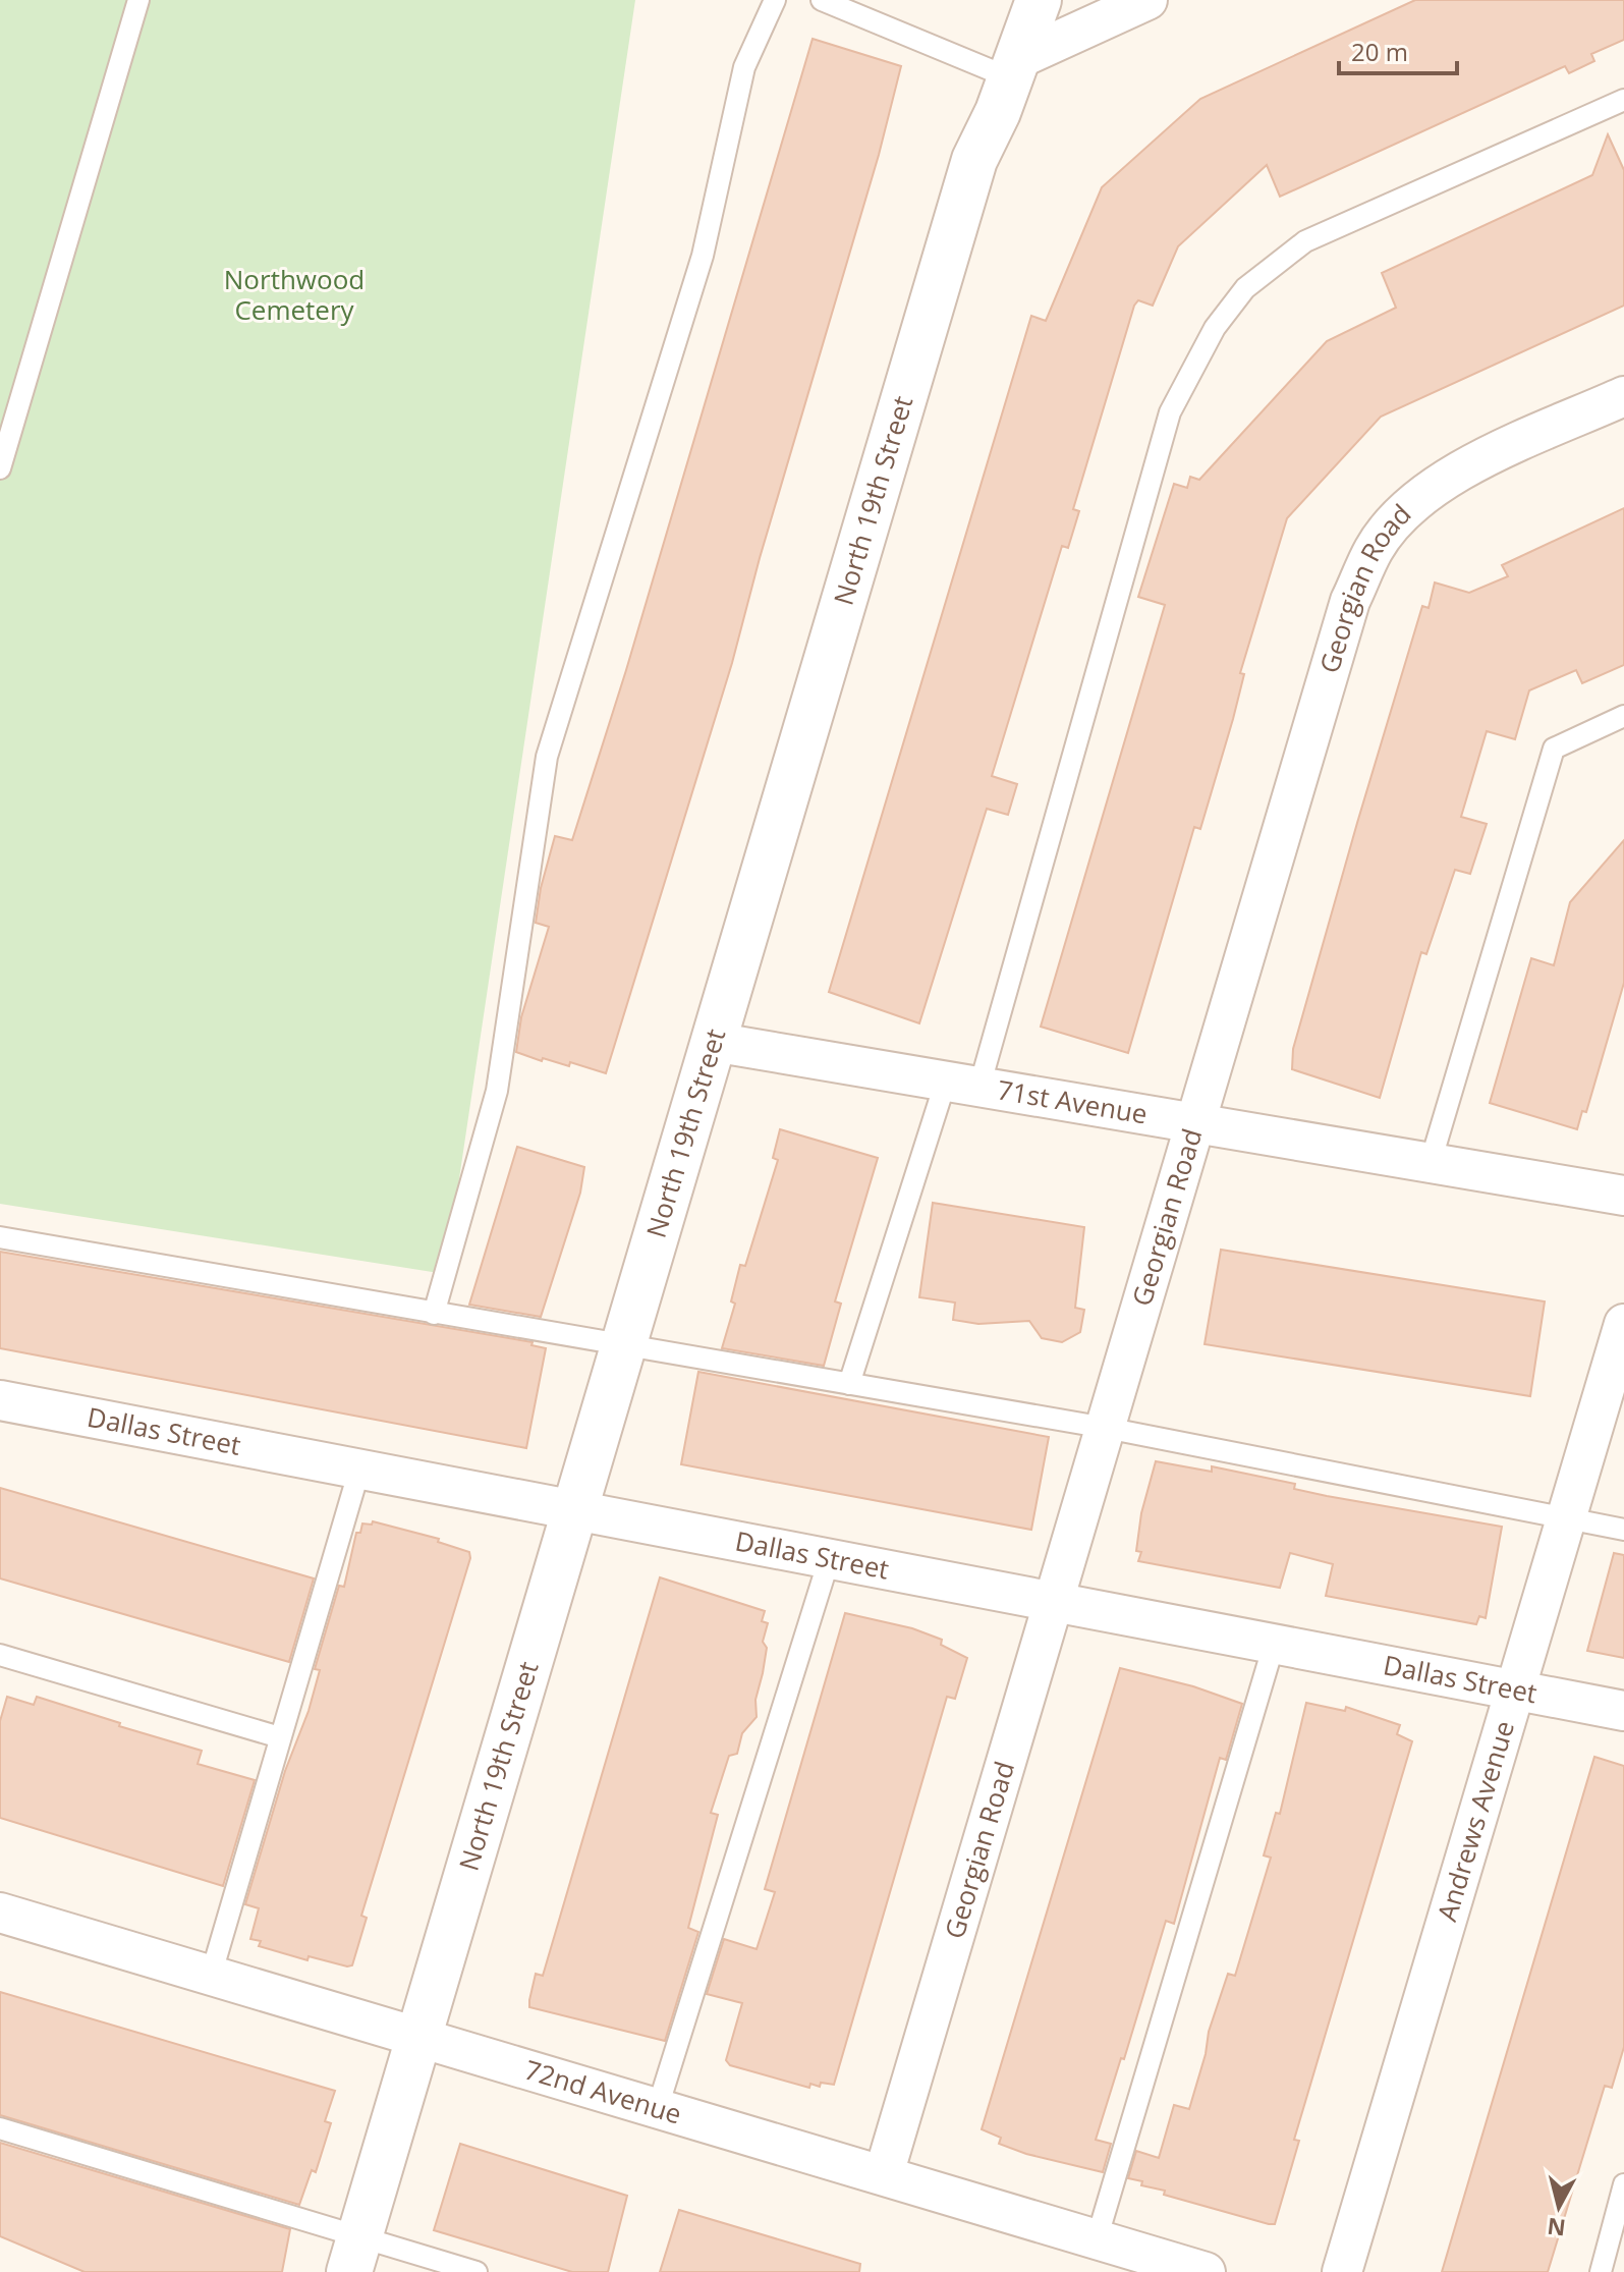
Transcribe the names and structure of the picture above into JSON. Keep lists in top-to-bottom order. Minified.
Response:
{"streets":{"street":["North 19th Street","Georgian Road","71st Avenue","Dallas Street","Andrews Avenue","72nd Avenue"]},"crossings":[["North 19th Street","71st Avenue"],["North 19th Street","Dallas Street"],["North 19th Street","72nd Avenue"],["Georgian Road","71st Avenue"],["Georgian Road","Dallas Street"],["Georgian Road","72nd Avenue"],["Dallas Street","Andrews Avenue"]],"parks":["Northwood Cemetery"],"scale_bar":"20 m","north":"bottom"}
